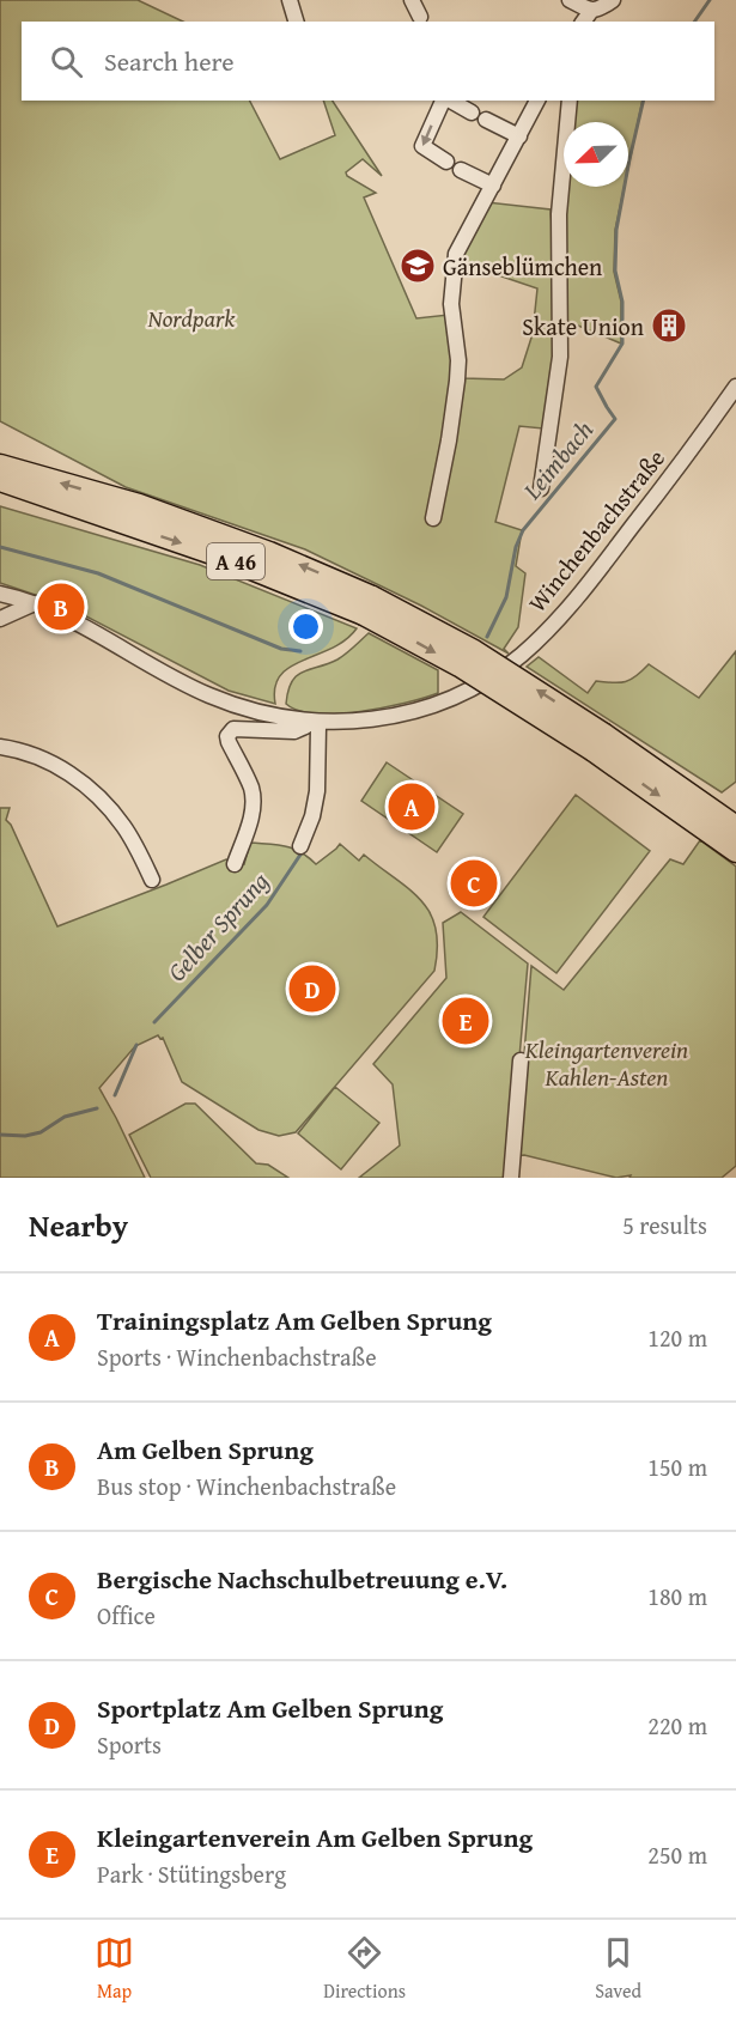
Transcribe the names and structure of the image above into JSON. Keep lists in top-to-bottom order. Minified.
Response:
{"streets":{"highway":["A 46"],"street":["Winchenbachstraße"]},"water":["Leimbach","Gelber Sprung"],"parks":["Nordpark","Kleingartenverein Kahlen-Asten"],"places":{"school or university":["Gänseblümchen"],"building":["Skate Union"]},"north":"bottom left","page":{"search":"Search here","pins":["B","A","C","D","E"],"heading":["Nearby","5 results"],"list":[{"mark":"A","name":"Trainingsplatz Am Gelben Sprung","note":"Sports · Winchenbachstraße","value":"120 m"},{"mark":"B","name":"Am Gelben Sprung","note":"Bus stop · Winchenbachstraße","value":"150 m"},{"mark":"C","name":"Bergische Nachschulbetreuung e.V.","note":"Office","value":"180 m"},{"mark":"D","name":"Sportplatz Am Gelben Sprung","note":"Sports","value":"220 m"},{"mark":"E","name":"Kleingartenverein Am Gelben Sprung","note":"Park · Stütingsberg","value":"250 m"}],"nav":["Map","Directions","Saved"]}}
